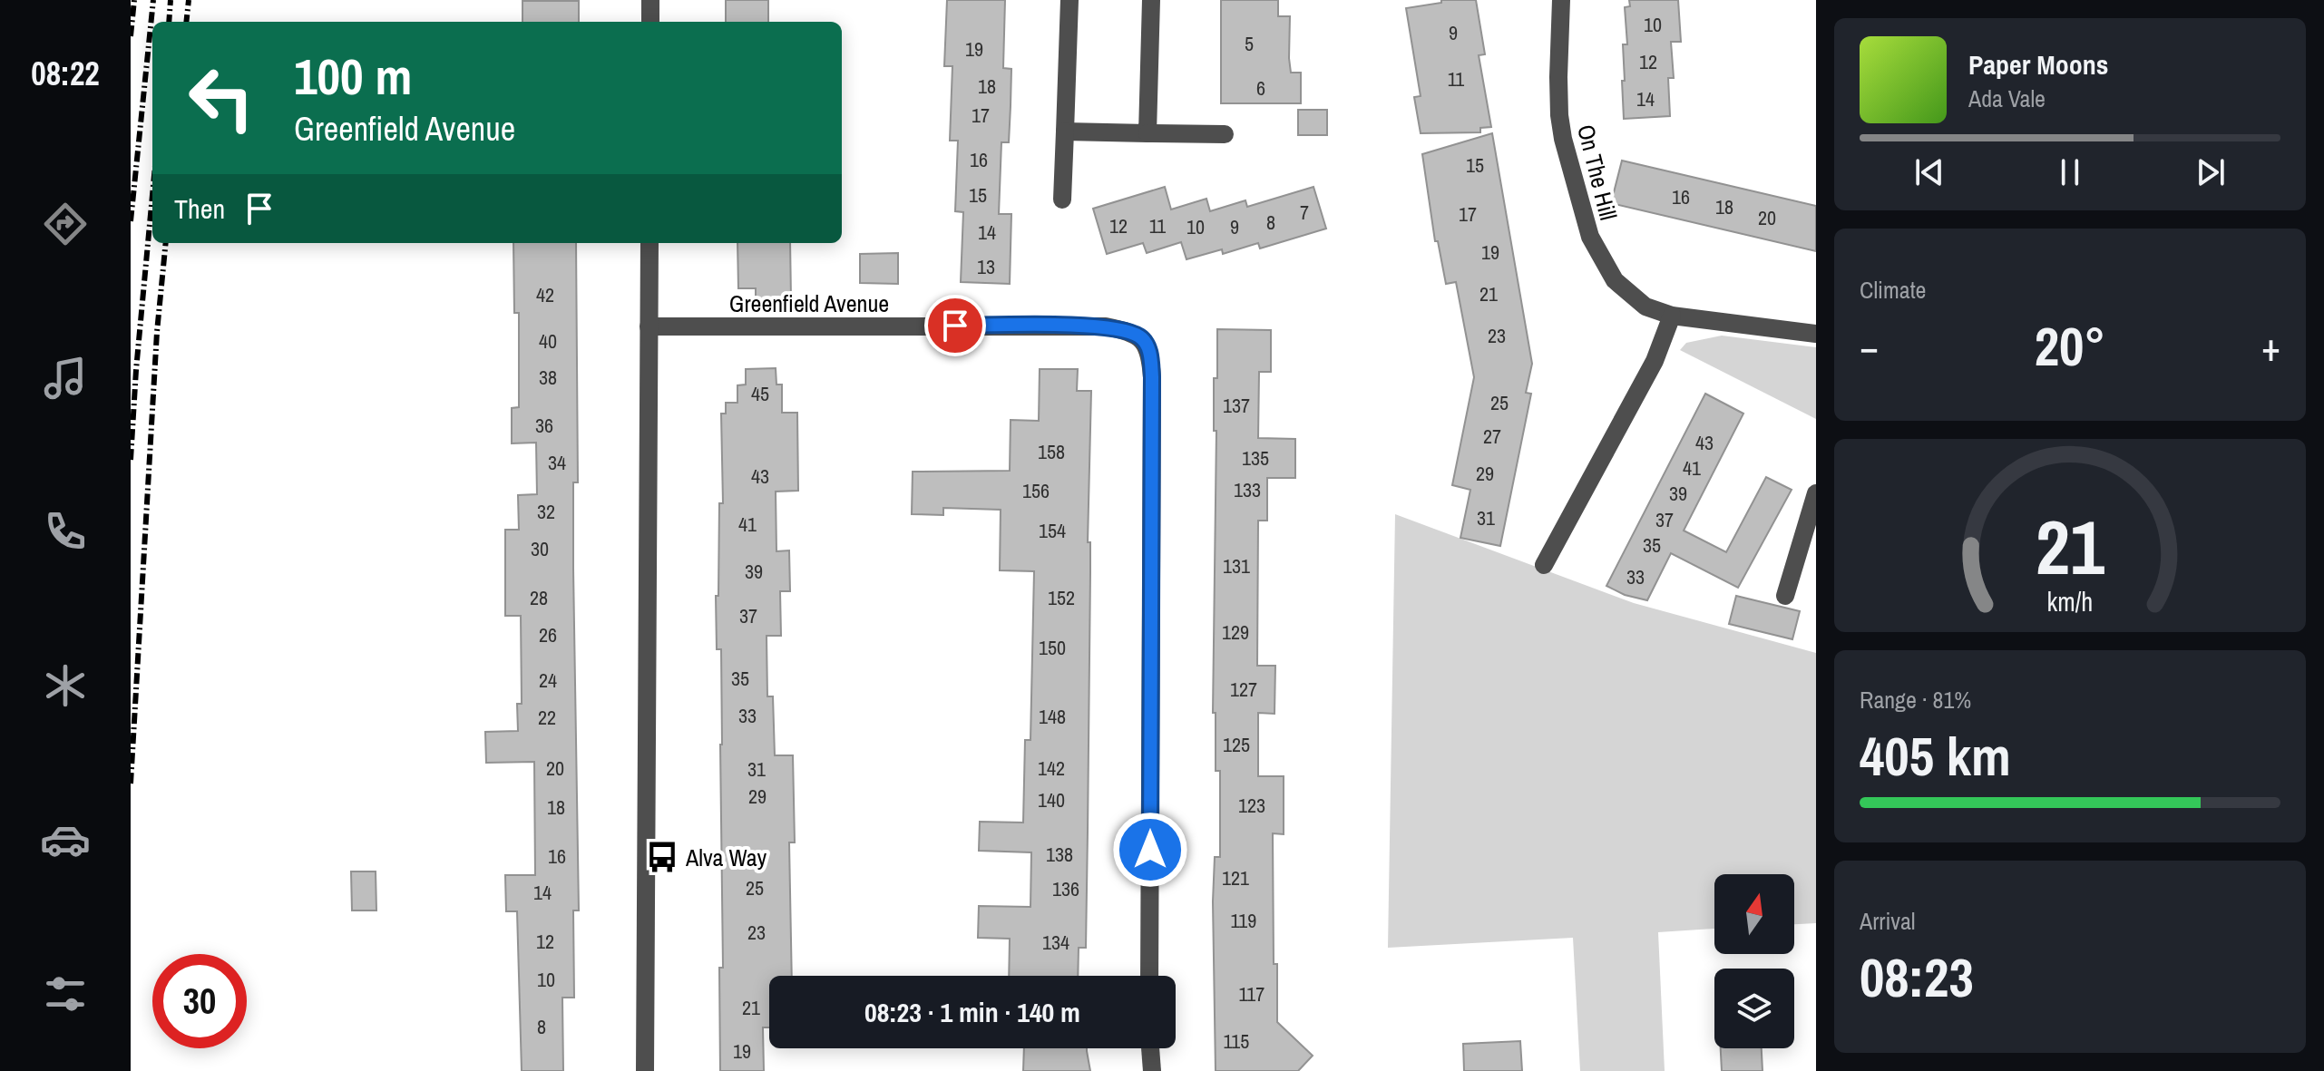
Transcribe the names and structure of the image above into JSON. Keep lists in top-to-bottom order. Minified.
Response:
{"streets":{"street":["On The Hill","Greenfield Avenue"]},"places":{"bus stop":["Alva Way"]},"house_numbers":["10","9","5","19","12","11","18","6","14","17","16","15","15","16","18","7","17","20","8","12","11","10","9","14","19","13","21","42","23","40","38","45","25","137","36","27","43","158","135","34","41","29","43","133","156","39","32","31","37","41","154","35","30","131","39","33","28","152","37","129","26","150","35","24","127","33","148","22","125","20","142","31","29","140","123","18","138","16","121","25","136","14","119","23","12","134","10","117","21","8","115","19"],"north":"top","page":{"tabs":"08:22","turn":["100 m","Greenfield Avenue"],"song":["Paper Moons","Ada Vale"],"then":"Then","tile":["Climate",["Range · 81%","405 km"],["Arrival","08:23"]],"heat":["−","20°","+"],"limit":"30","trip":"08:23 · 1 min · 140 m","gauge":["21","km/h"]}}
